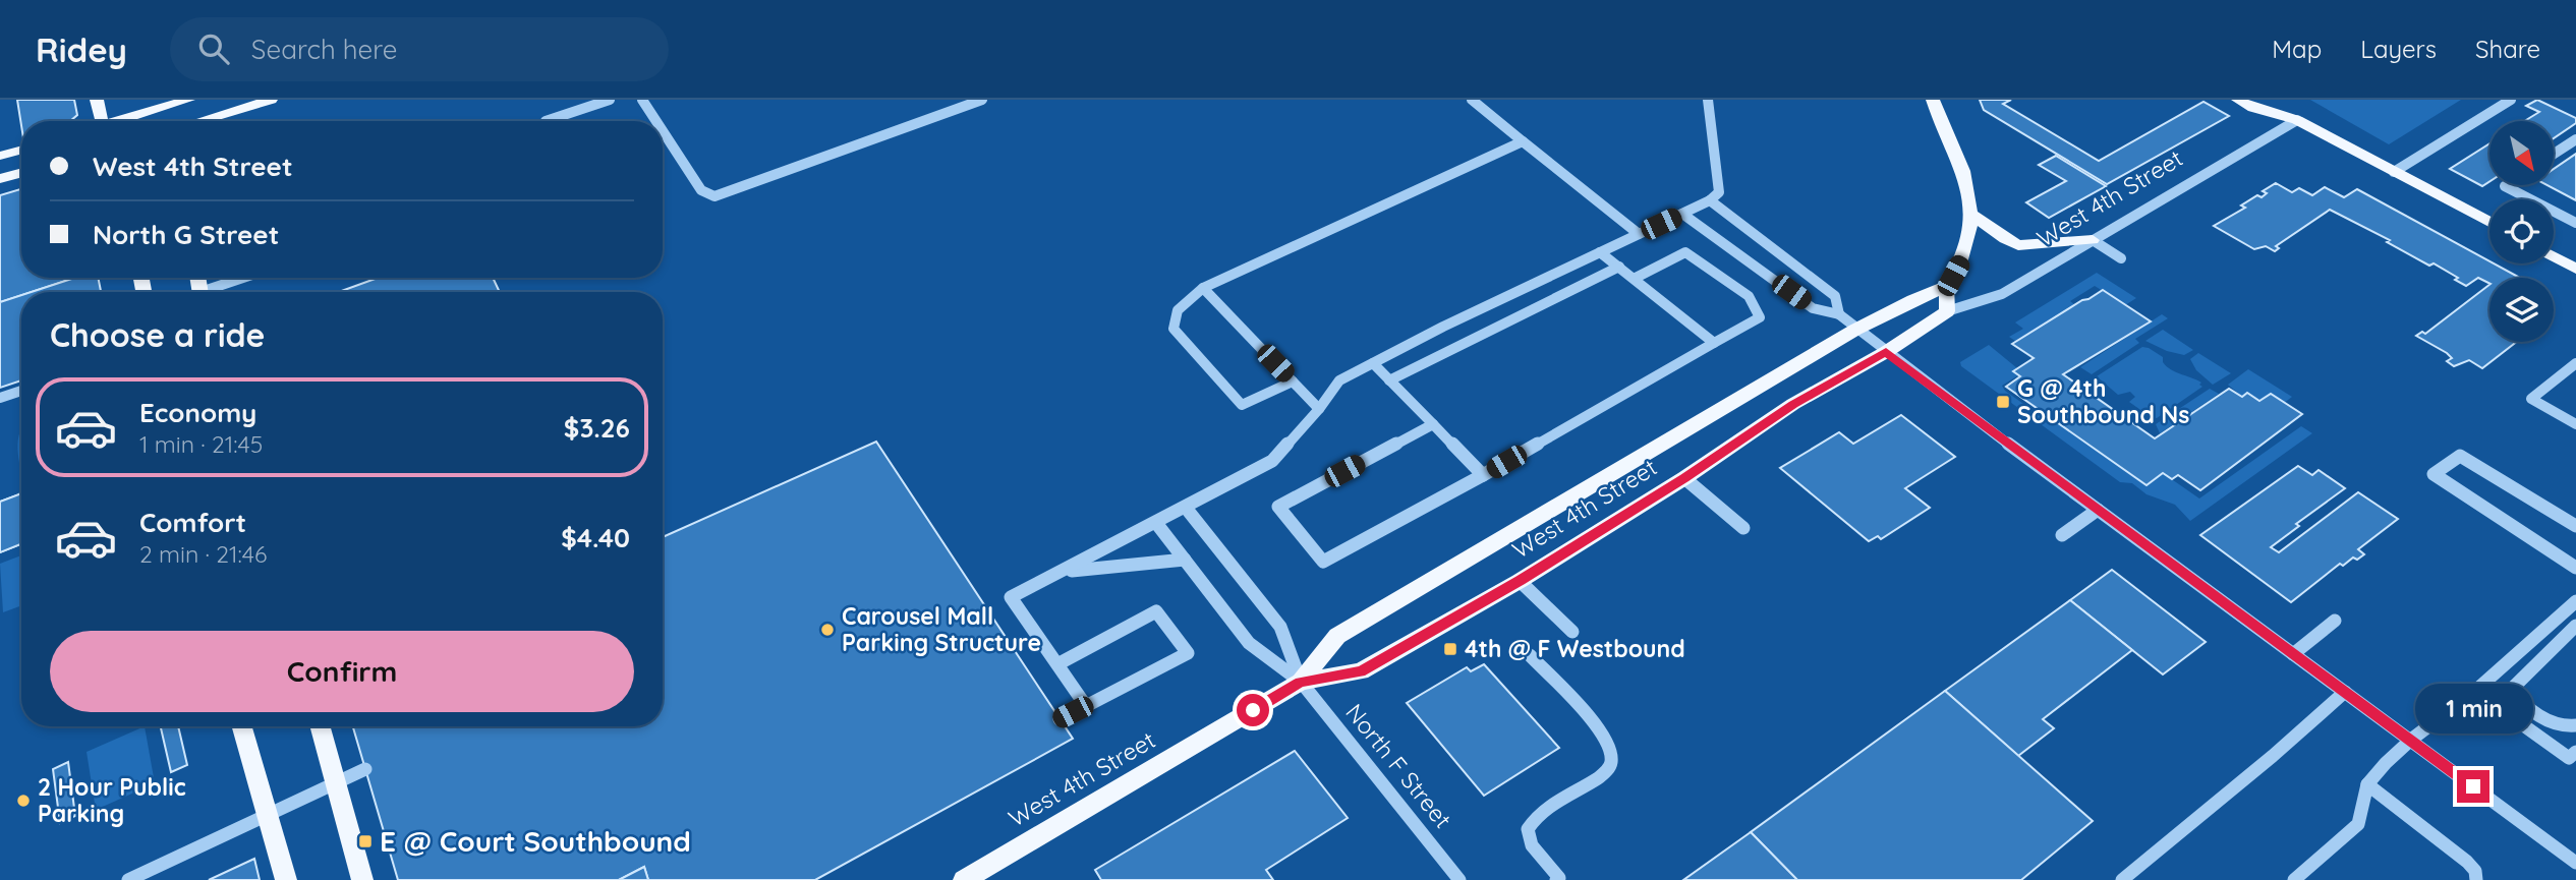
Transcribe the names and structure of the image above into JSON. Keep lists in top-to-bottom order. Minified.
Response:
{"streets":{"main road":["West 4th Street"],"street":["North F Street"]},"crossings":[["West 4th Street","North F Street"]],"places":{"transit":["G @ 4th Southbound Ns","4th @ F Westbound","E @ Court Southbound"],"other":["Carousel Mall Parking Structure","2 Hour Public Parking"]},"north":"bottom right","page":{"header":"Ridey","search":"Search here","nav":["Map","Layers","Share"],"banner":["West 4th Street","North G Street"],"heading":"Choose a ride","list":[{"name":"Economy","note":"1 min · 21:45","value":"$3.26"},{"name":"Comfort","note":"2 min · 21:46","value":"$4.40"}],"buttons":"Confirm","bubble":"1 min"}}
